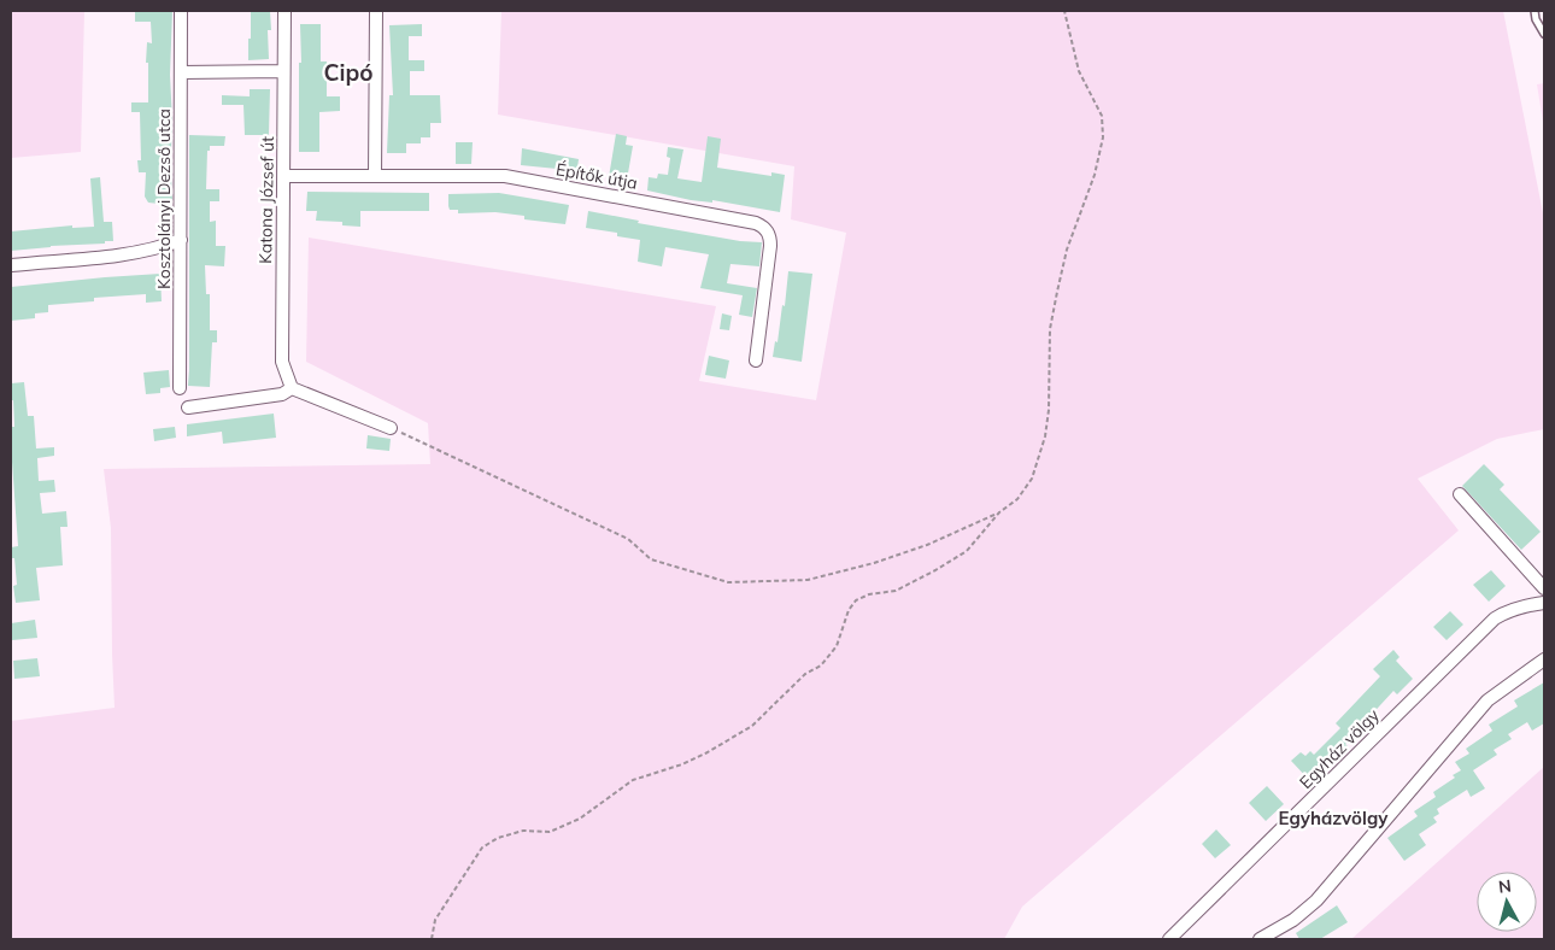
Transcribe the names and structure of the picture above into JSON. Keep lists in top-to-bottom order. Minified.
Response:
{"streets":{"street":["Építők útja","Kosztolányi Dezső utca","Katona József út","Egyház völgy"]},"crossings":[["Építők útja","Katona József út"]],"districts":["Cipó","Egyházvölgy"],"north":"top"}
